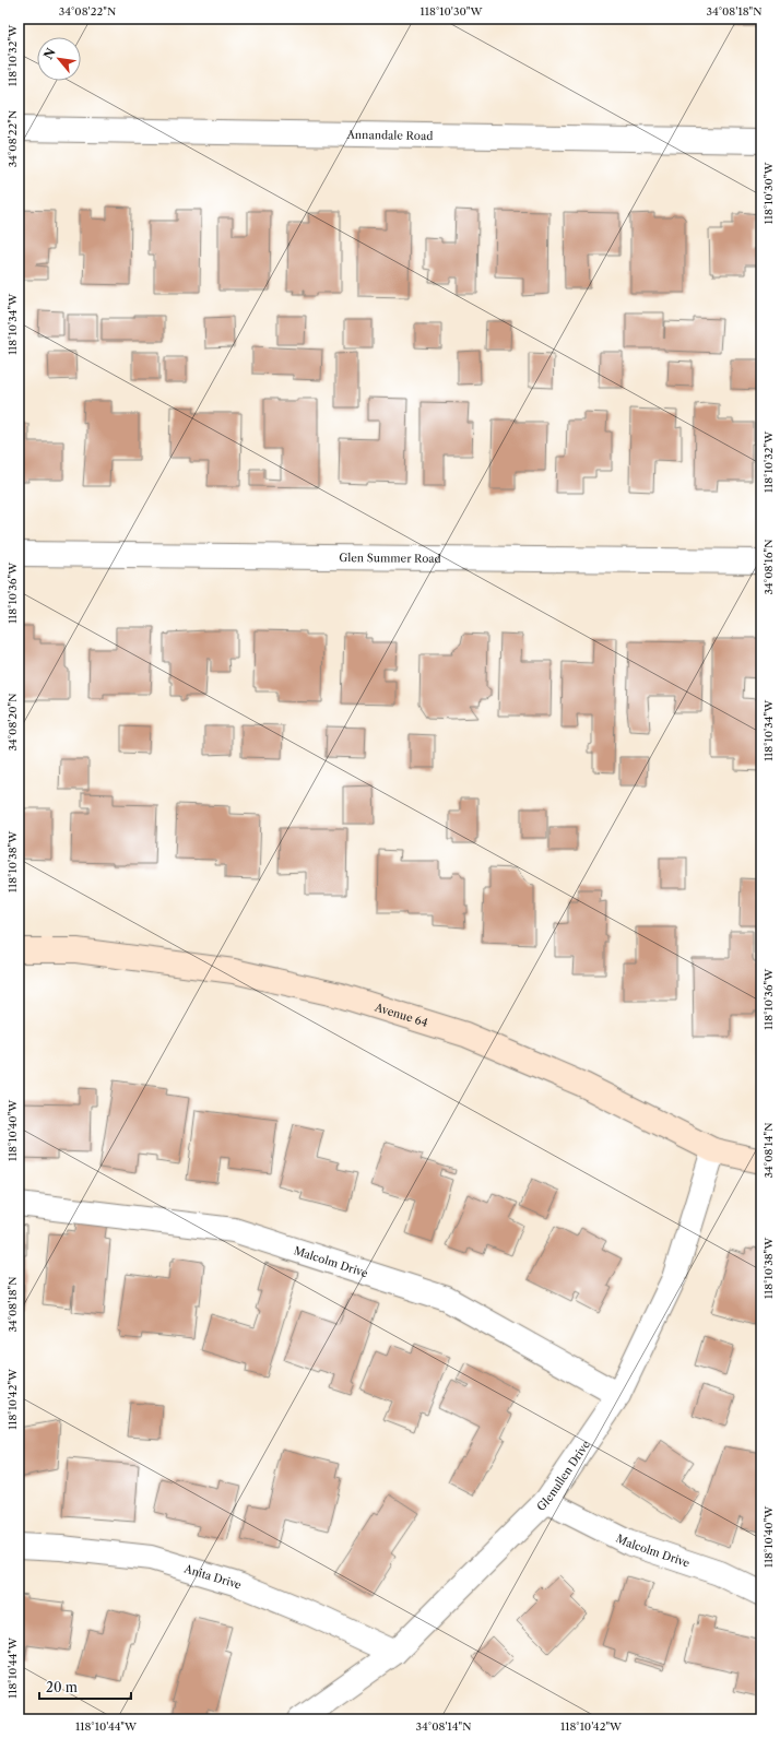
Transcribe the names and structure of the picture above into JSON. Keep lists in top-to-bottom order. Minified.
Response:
{"streets":{"street":["Annandale Road","Glen Summer Road","Avenue 64","Malcolm Drive","Glenullen Drive","Anita Drive"]},"crossings":[["Avenue 64","Glenullen Drive"],["Malcolm Drive","Glenullen Drive"],["Glenullen Drive","Anita Drive"]],"scale_bar":"20 m","north":"top left","coordinates":["34°08'22\"N","118°10'30\"W","34°08'18\"N","118°10'32\"W","118°10'34\"W","34°08'16\"N","118°10'36\"W","34°08'20\"N","118°10'38\"W","118°10'40\"W","34°08'14\"N","118°10'42\"W","118°10'44\"W"]}
